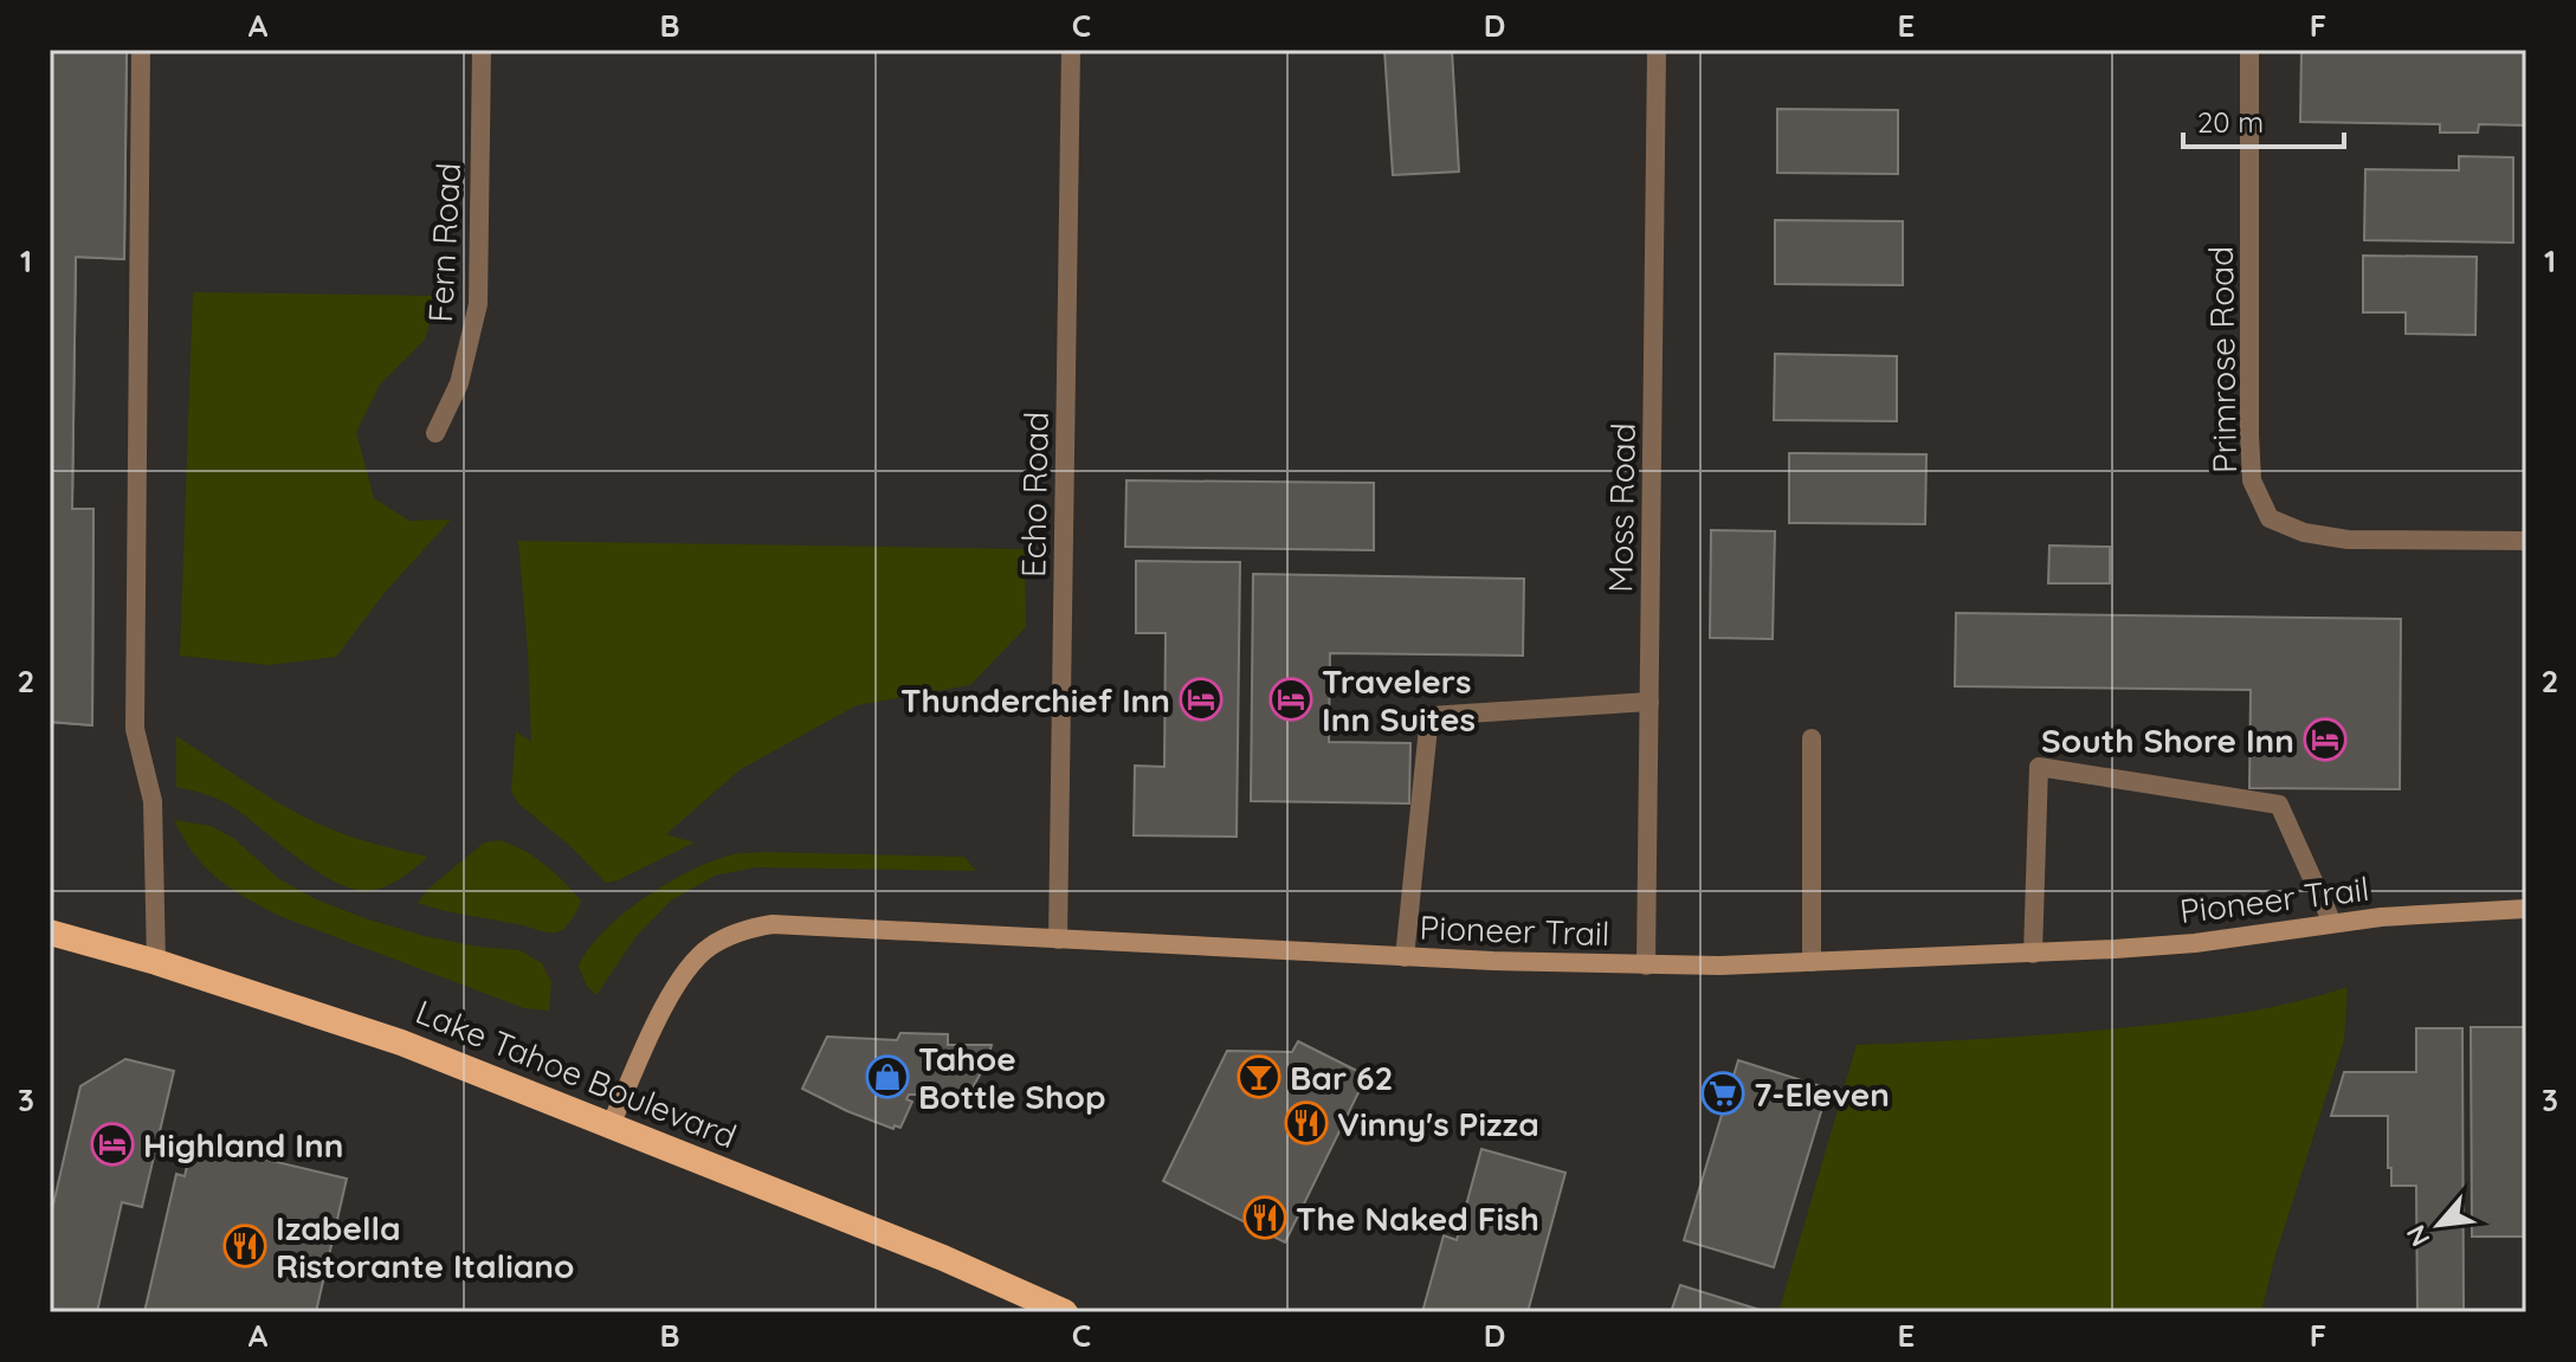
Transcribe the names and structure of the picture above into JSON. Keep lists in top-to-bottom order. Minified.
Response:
{"streets":{"highway":["Lake Tahoe Boulevard"],"main road":["Pioneer Trail"],"street":["Fern Road","Primrose Road","Echo Road","Moss Road"]},"crossings":[["Echo Road","Pioneer Trail"],["Moss Road","Pioneer Trail"],["Pioneer Trail","Lake Tahoe Boulevard"]],"places":{"hotel":["Thunderchief Inn","Travelers Inn Suites","South Shore Inn","Highland Inn"],"shop":["Tahoe Bottle Shop"],"bar":["Bar 62"],"supermarket":["7-Eleven"],"restaurant":["Vinny's Pizza","The Naked Fish","Izabella Ristorante Italiano"]},"scale_bar":"20 m","north":"bottom left","grid":{"columns":["A","B","C","D","E","F"],"rows":["1","2","3"]}}
